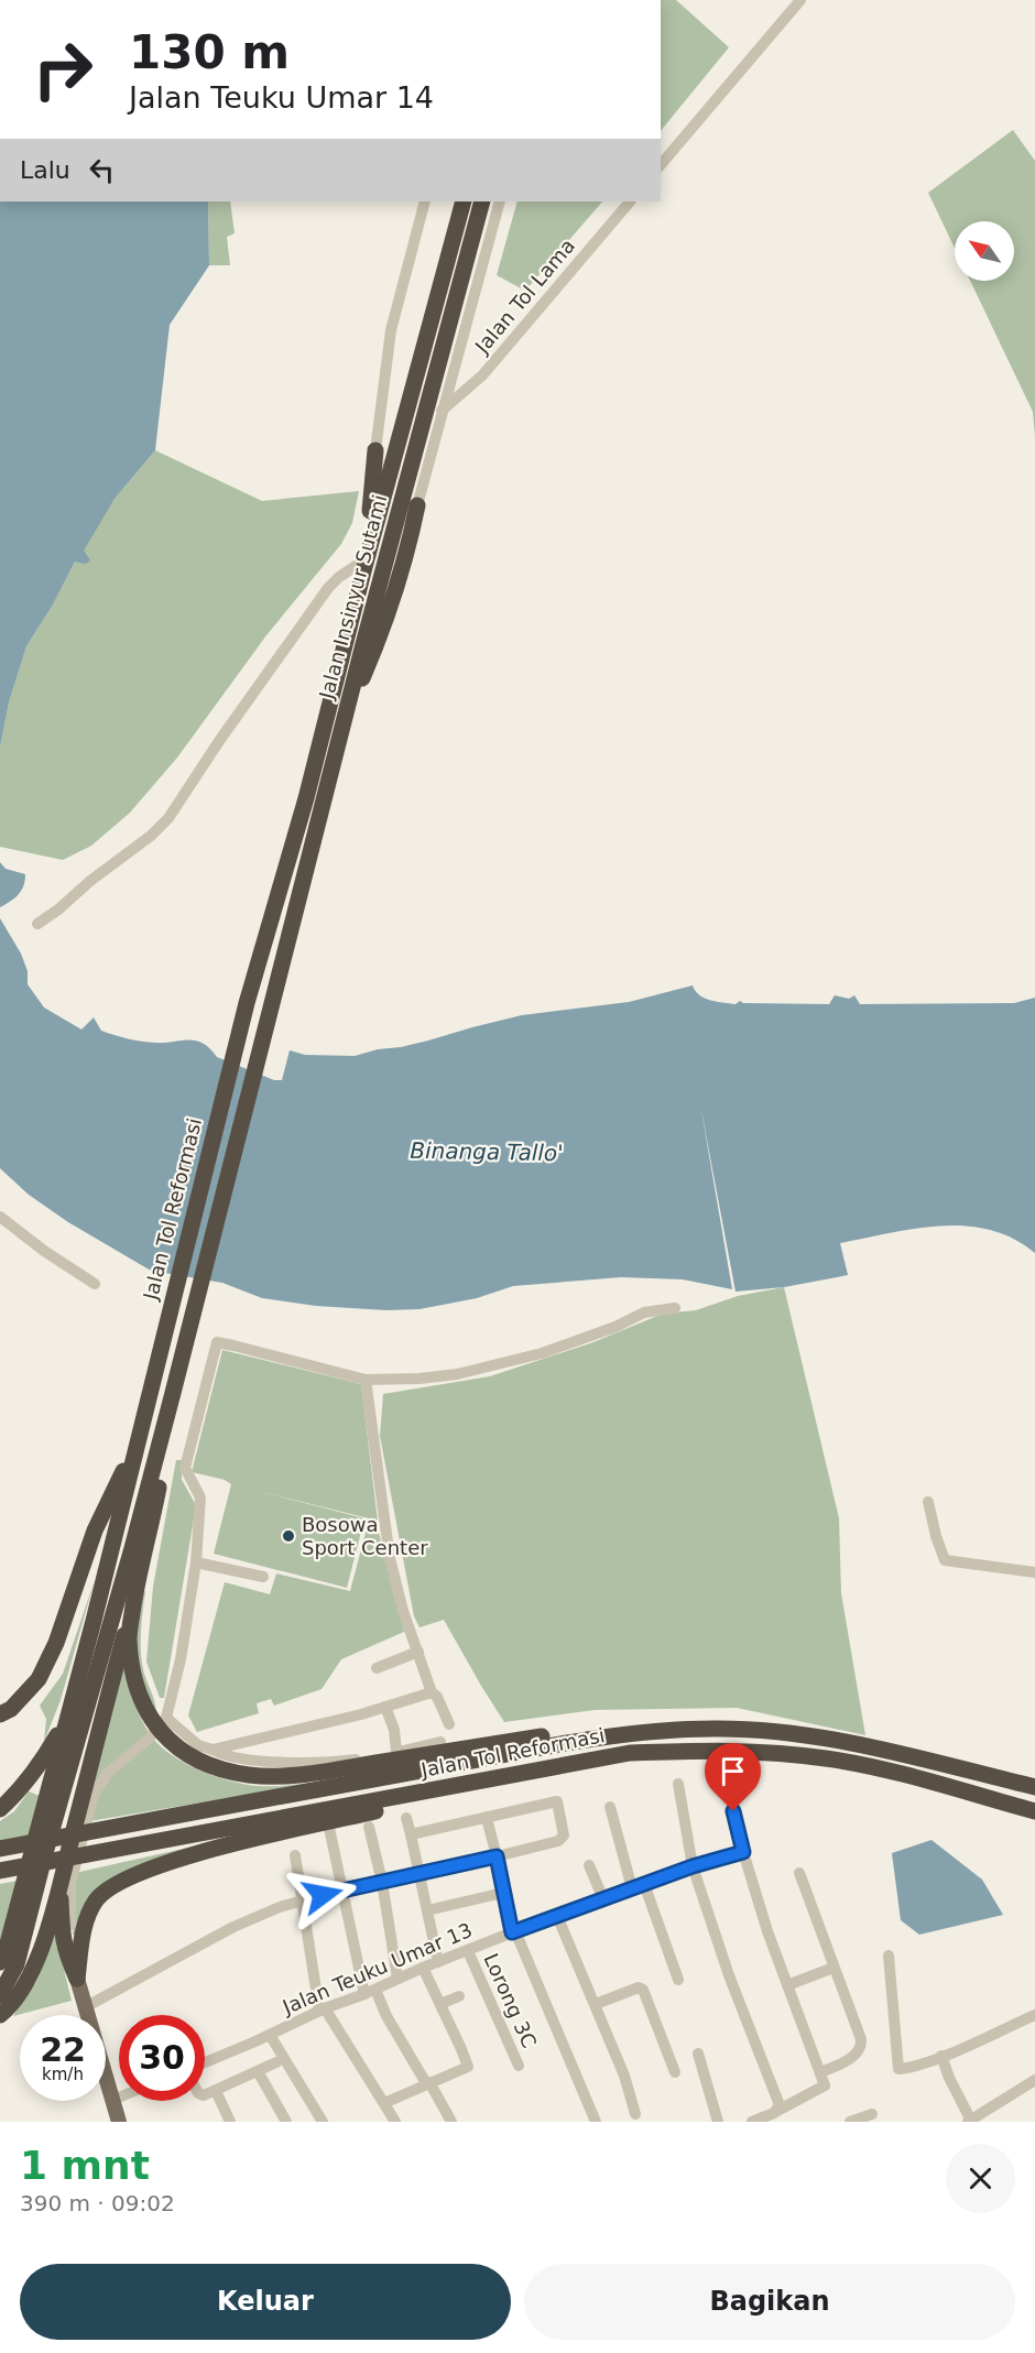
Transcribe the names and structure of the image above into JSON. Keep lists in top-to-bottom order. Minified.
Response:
{"streets":{"highway":["Jalan Insinyur Sutami","Jalan Tol Reformasi"],"street":["Jalan Tol Lama","Jalan Teuku Umar 13","Lorong 3C"]},"crossings":[["Jalan Insinyur Sutami","Jalan Tol Reformasi"],["Jalan Teuku Umar 13","Lorong 3C"]],"water":["Binanga Tallo'"],"places":["Bosowa Sport Center"],"north":"top left","page":{"turn":["130 m","Jalan Teuku Umar 14"],"then":"Lalu","speed":"22 km/h","limit":"30","heading":["1 mnt","390 m · 09:02"],"buttons":["Keluar","Bagikan"]}}
